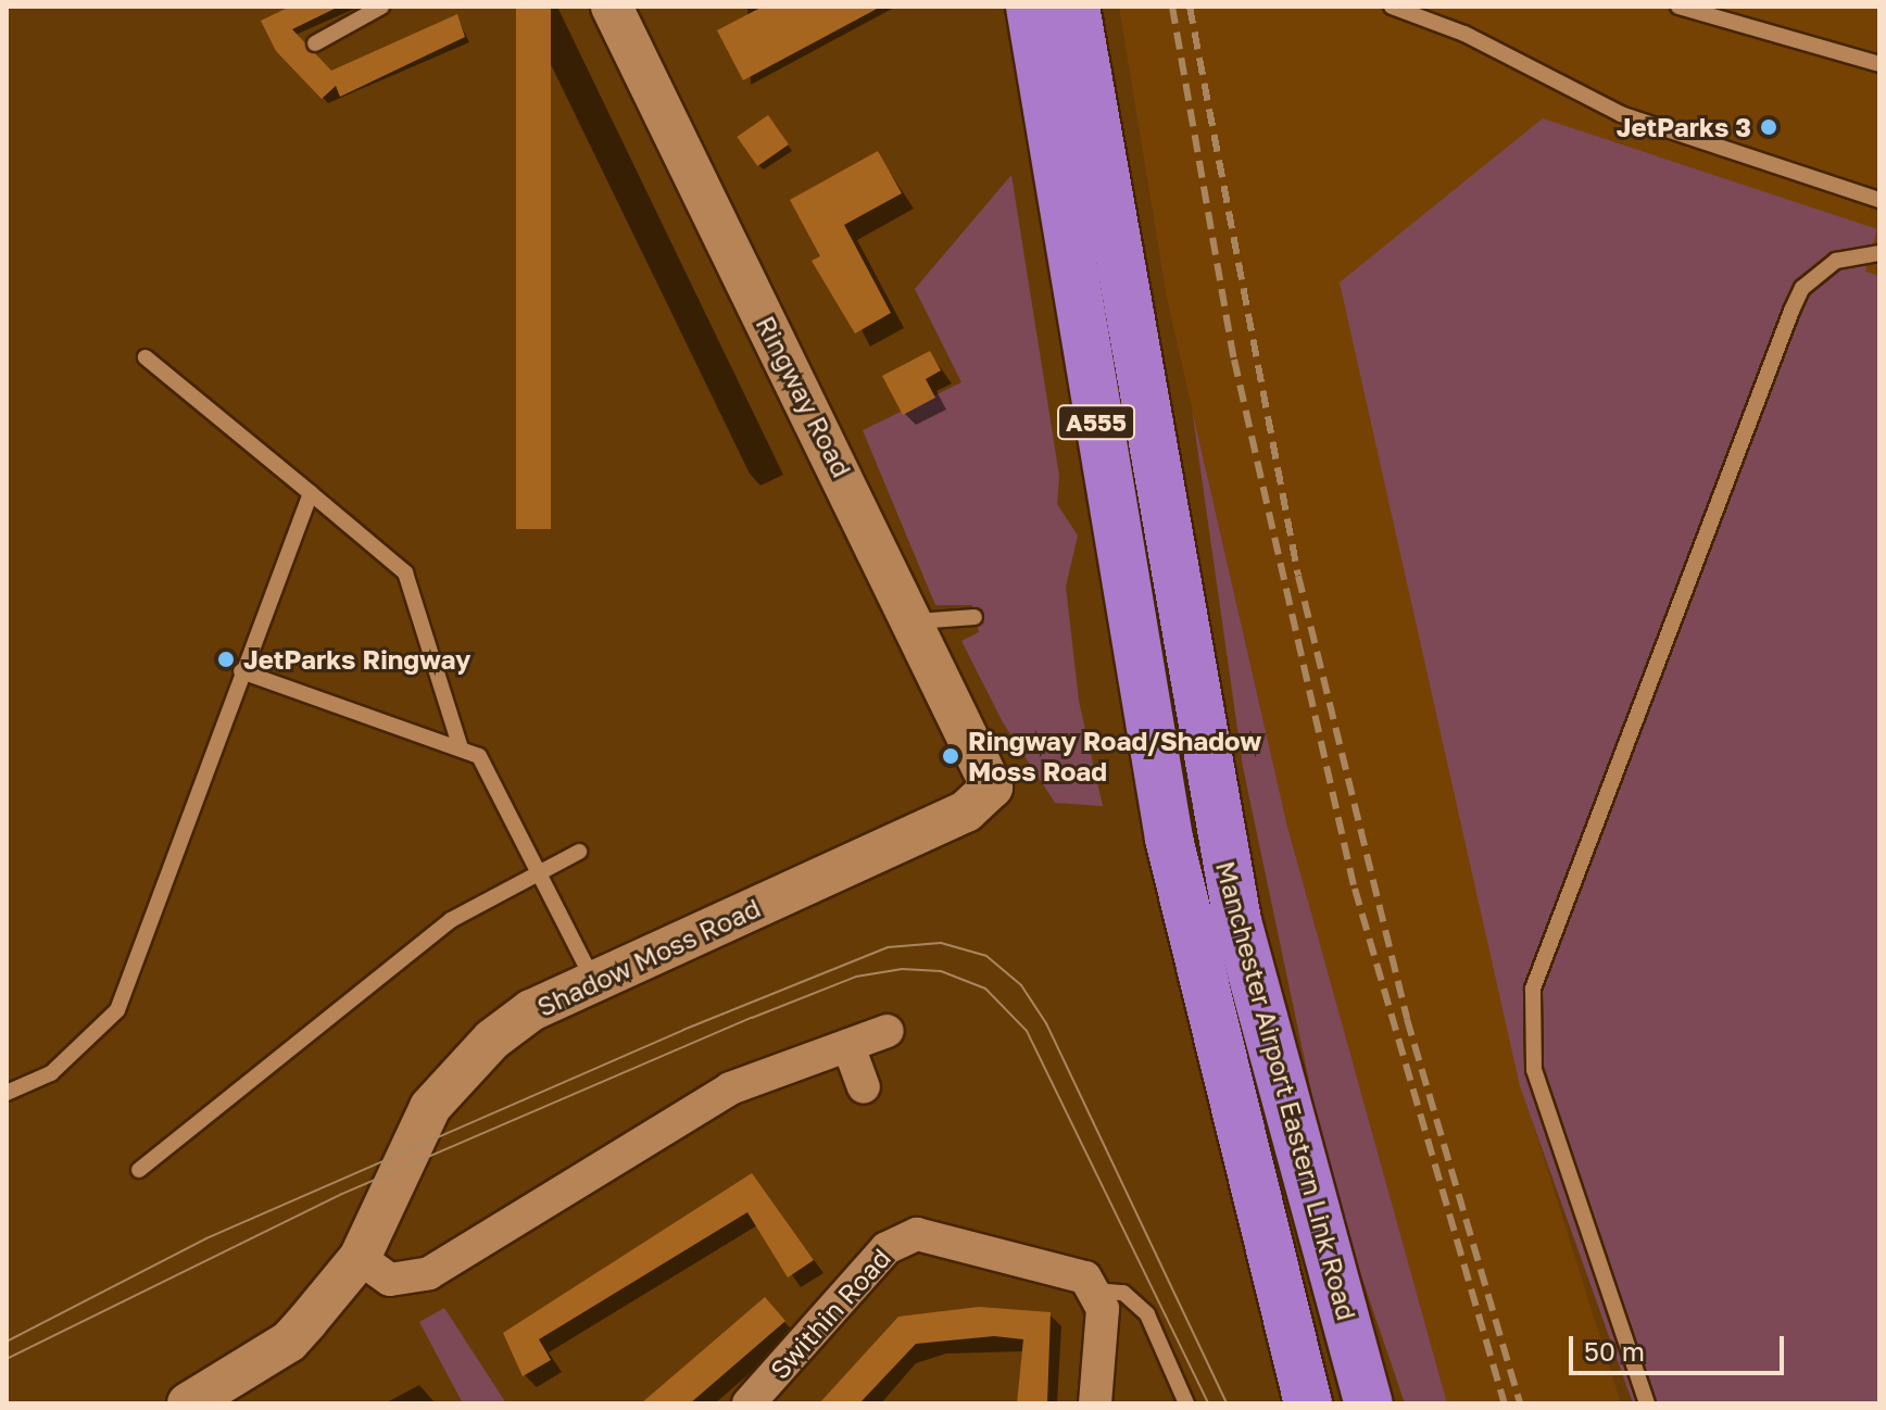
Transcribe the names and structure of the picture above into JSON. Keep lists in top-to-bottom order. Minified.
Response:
{"streets":{"highway":["A555","Manchester Airport Eastern Link Road"],"street":["Ringway Road","Shadow Moss Road","Swithin Road"]},"crossings":[["Ringway Road","Shadow Moss Road"]],"places":["JetParks 3","JetParks Ringway","Ringway Road/Shadow Moss Road"],"scale_bar":"50 m"}
